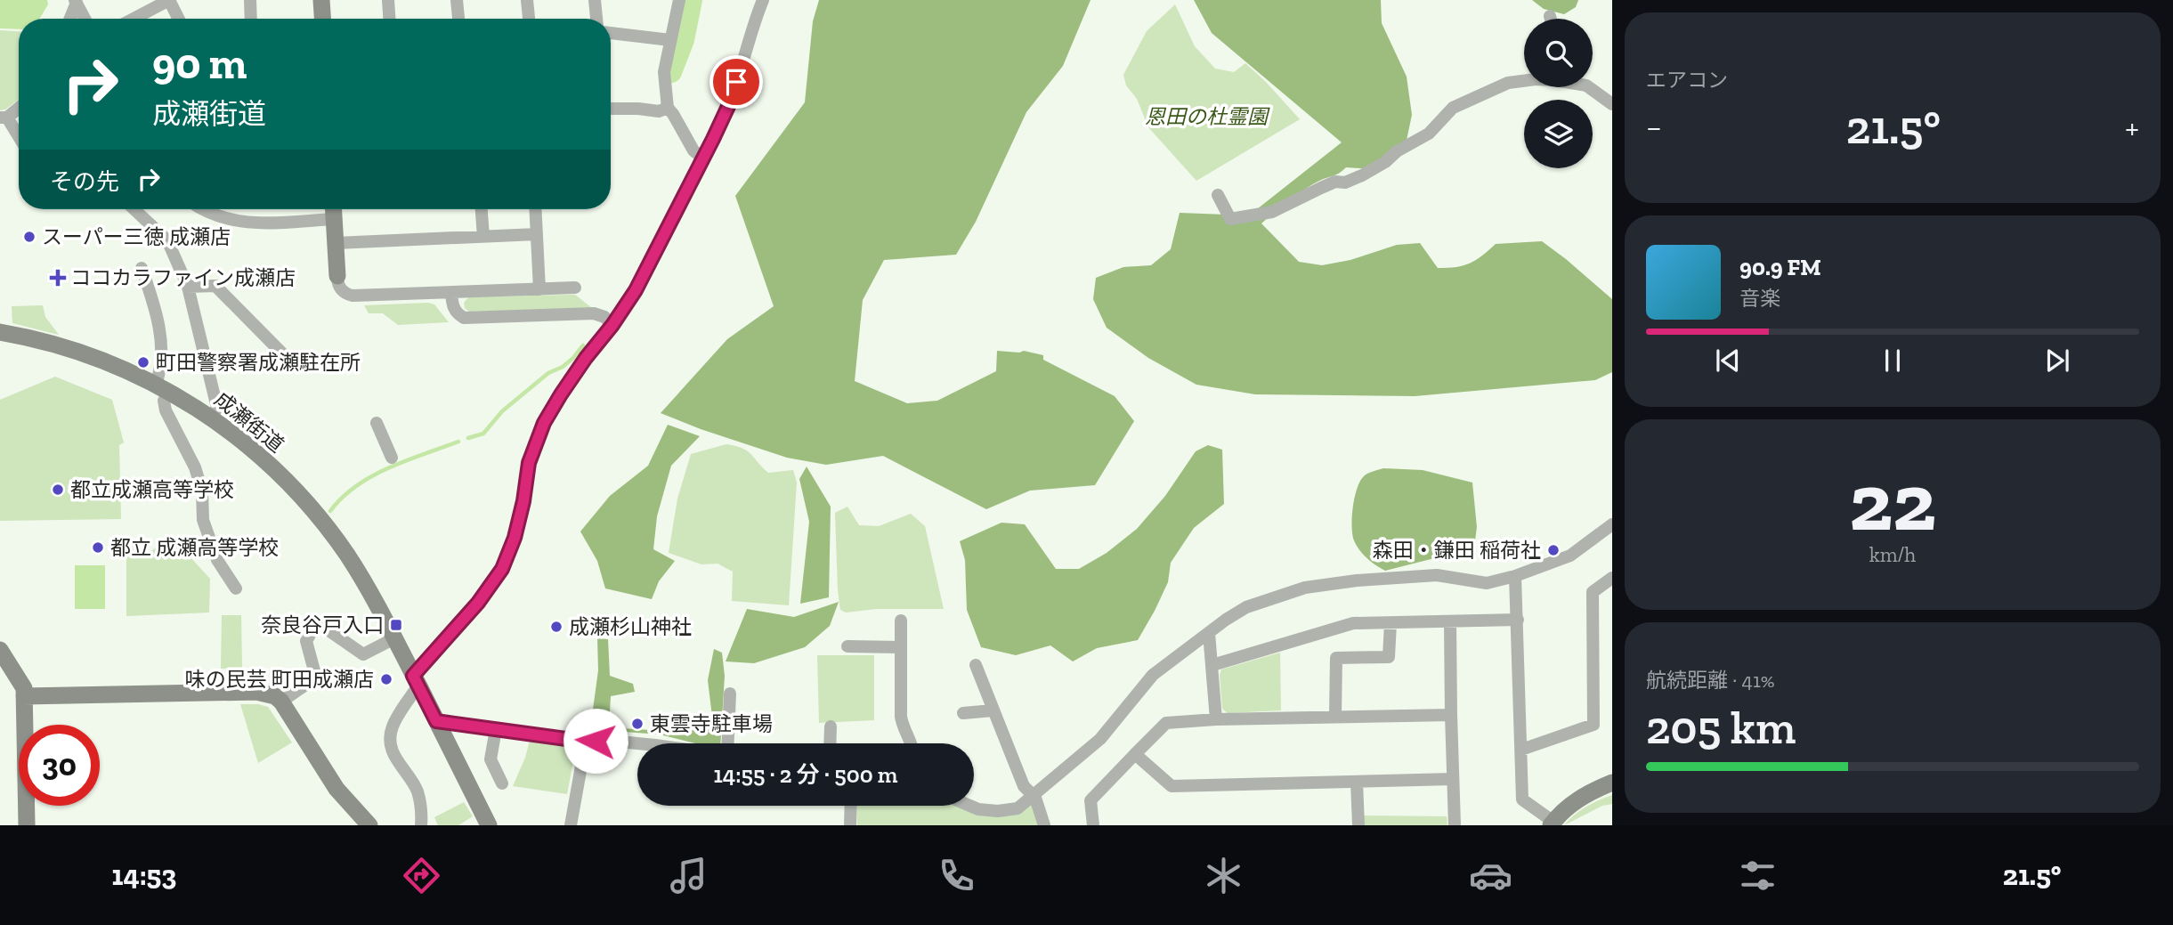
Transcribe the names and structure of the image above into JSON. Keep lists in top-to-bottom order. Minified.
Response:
{"streets":{"street":["成瀬街道"]},"parks":["恩田の杜霊園"],"places":{"other":["スーパー三徳 成瀬店","町田警察署成瀬駐在所","都立成瀬高等学校","都立 成瀬高等学校","森田・鎌田 稲荷社","成瀬杉山神社","味の民芸 町田成瀬店","東雲寺駐車場"],"health":["ココカラファイン成瀬店"],"transit":["奈良谷戸入口"]},"page":{"tile":["エアコン",["22","km/h"],["航続距離 · 41%","205 km"]],"turn":["90 m","成瀬街道"],"heat":["−","21.5°","+"],"then":"その先","song":["90.9 FM","音楽"],"limit":"30","trip":"14:55 · 2 分 · 500 m","tabs":["14:53","21.5°"]}}
